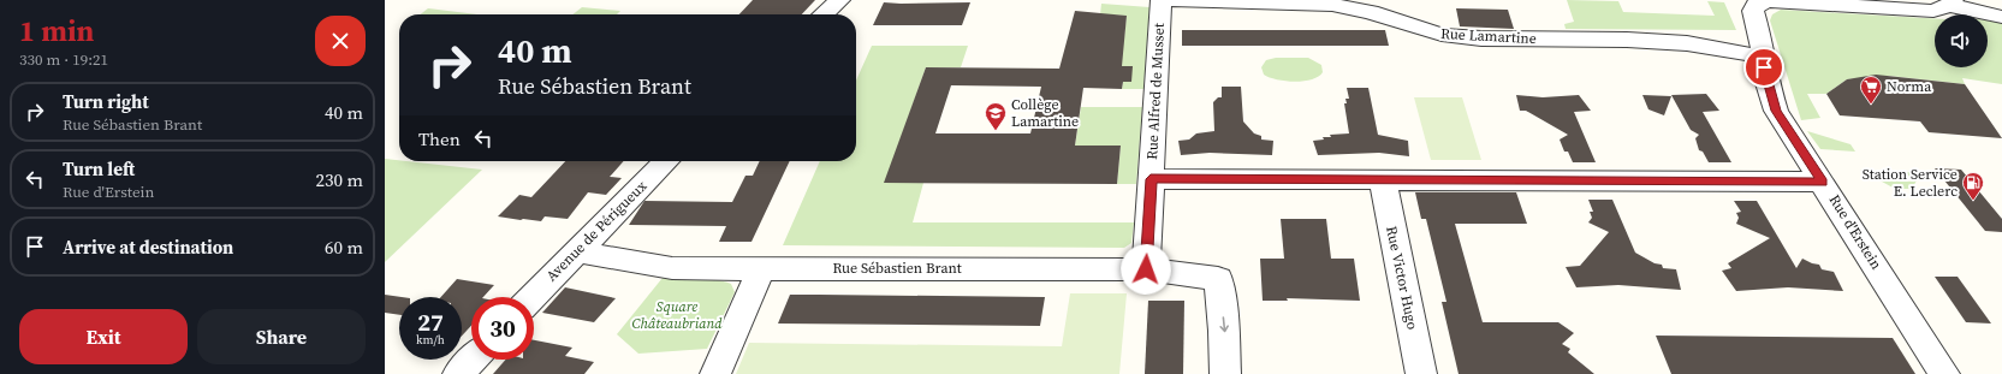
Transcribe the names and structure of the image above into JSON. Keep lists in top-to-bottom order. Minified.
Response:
{"streets":{"street":["Rue Lamartine","Rue Alfred de Musset","Avenue de Périgueux","Rue d'Erstein","Rue Sébastien Brant","Rue Victor Hugo"]},"crossings":[["Rue Lamartine","Rue Alfred de Musset"],["Rue Lamartine","Rue d'Erstein"],["Rue Alfred de Musset","Rue Sébastien Brant"],["Avenue de Périgueux","Rue Sébastien Brant"]],"parks":["Square Châteaubriand"],"places":{"supermarket":["Norma"],"school or university":["Collège Lamartine"],"fuel station":["Station Service E. Leclerc"]},"page":{"heading":["1 min","330 m · 19:21"],"turn":["40 m","Rue Sébastien Brant"],"list":[{"name":"Turn right","note":"Rue Sébastien Brant","value":"40 m"},{"name":"Turn left","note":"Rue d'Erstein","value":"230 m"},{"name":"Arrive at destination","value":"60 m"}],"then":"Then","speed":"27 km/h","limit":"30","buttons":["Exit","Share"]}}
